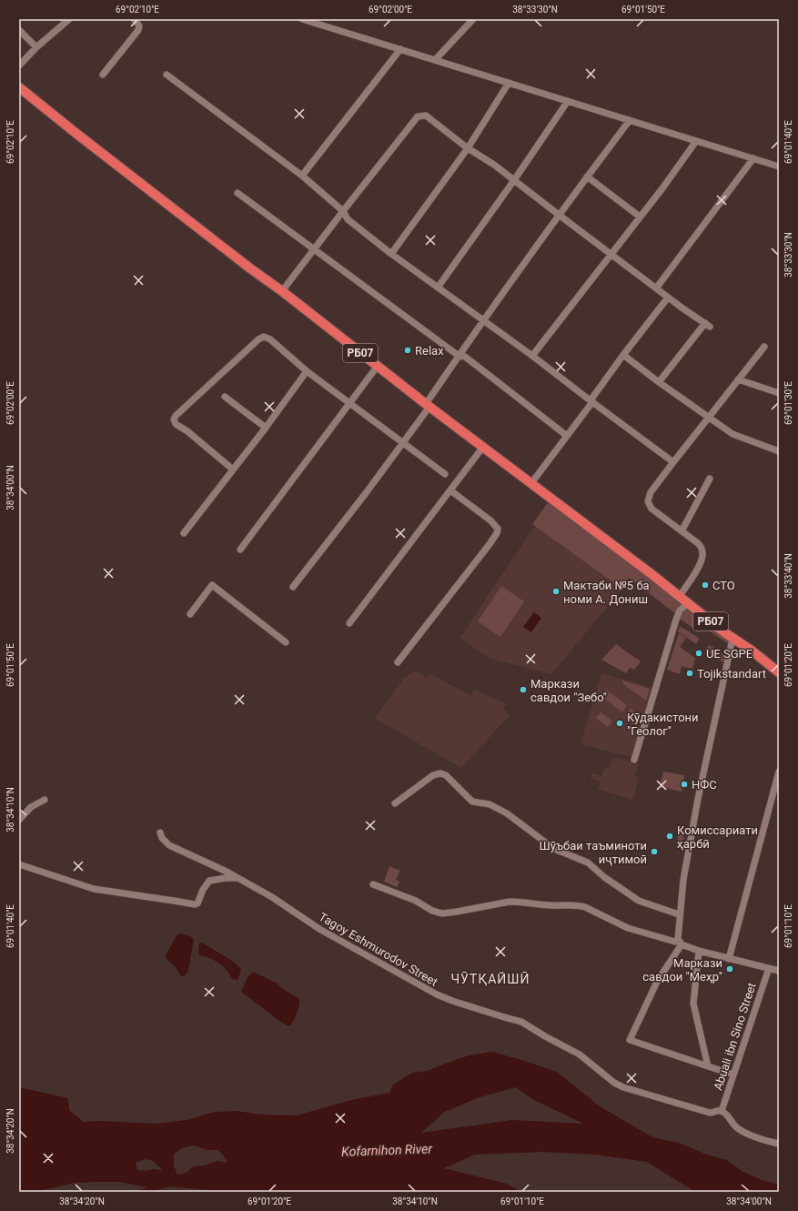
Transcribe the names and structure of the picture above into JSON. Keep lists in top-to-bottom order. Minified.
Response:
{"streets":{"highway":["РБ07"],"street":["Abuali ibn Sino Street"]},"districts":["ЧӮТҚАЙШӢ"],"water":["Kofarnihon River"],"places":["Relax","СТО","Мактаби №5 ба номи А. Дониш","UE SGPE","Tojikstandart","Маркази савдои \"Зебо\"","Кӯдакистони \"Геолог\"","НФС","Комиссариати ҳарбӣ","Шӯъбаи таъминоти иҷтимоӣ","Маркази савдои \"Меҳр\""],"coordinates":["69°02'10\"E","69°02'00\"E","38°33'30\"N","69°01'50\"E","69°01'40\"E","69°01'30\"E","38°34'00\"N","38°33'40\"N","69°01'20\"E","38°34'10\"N","69°01'10\"E","38°34'20\"N"]}
